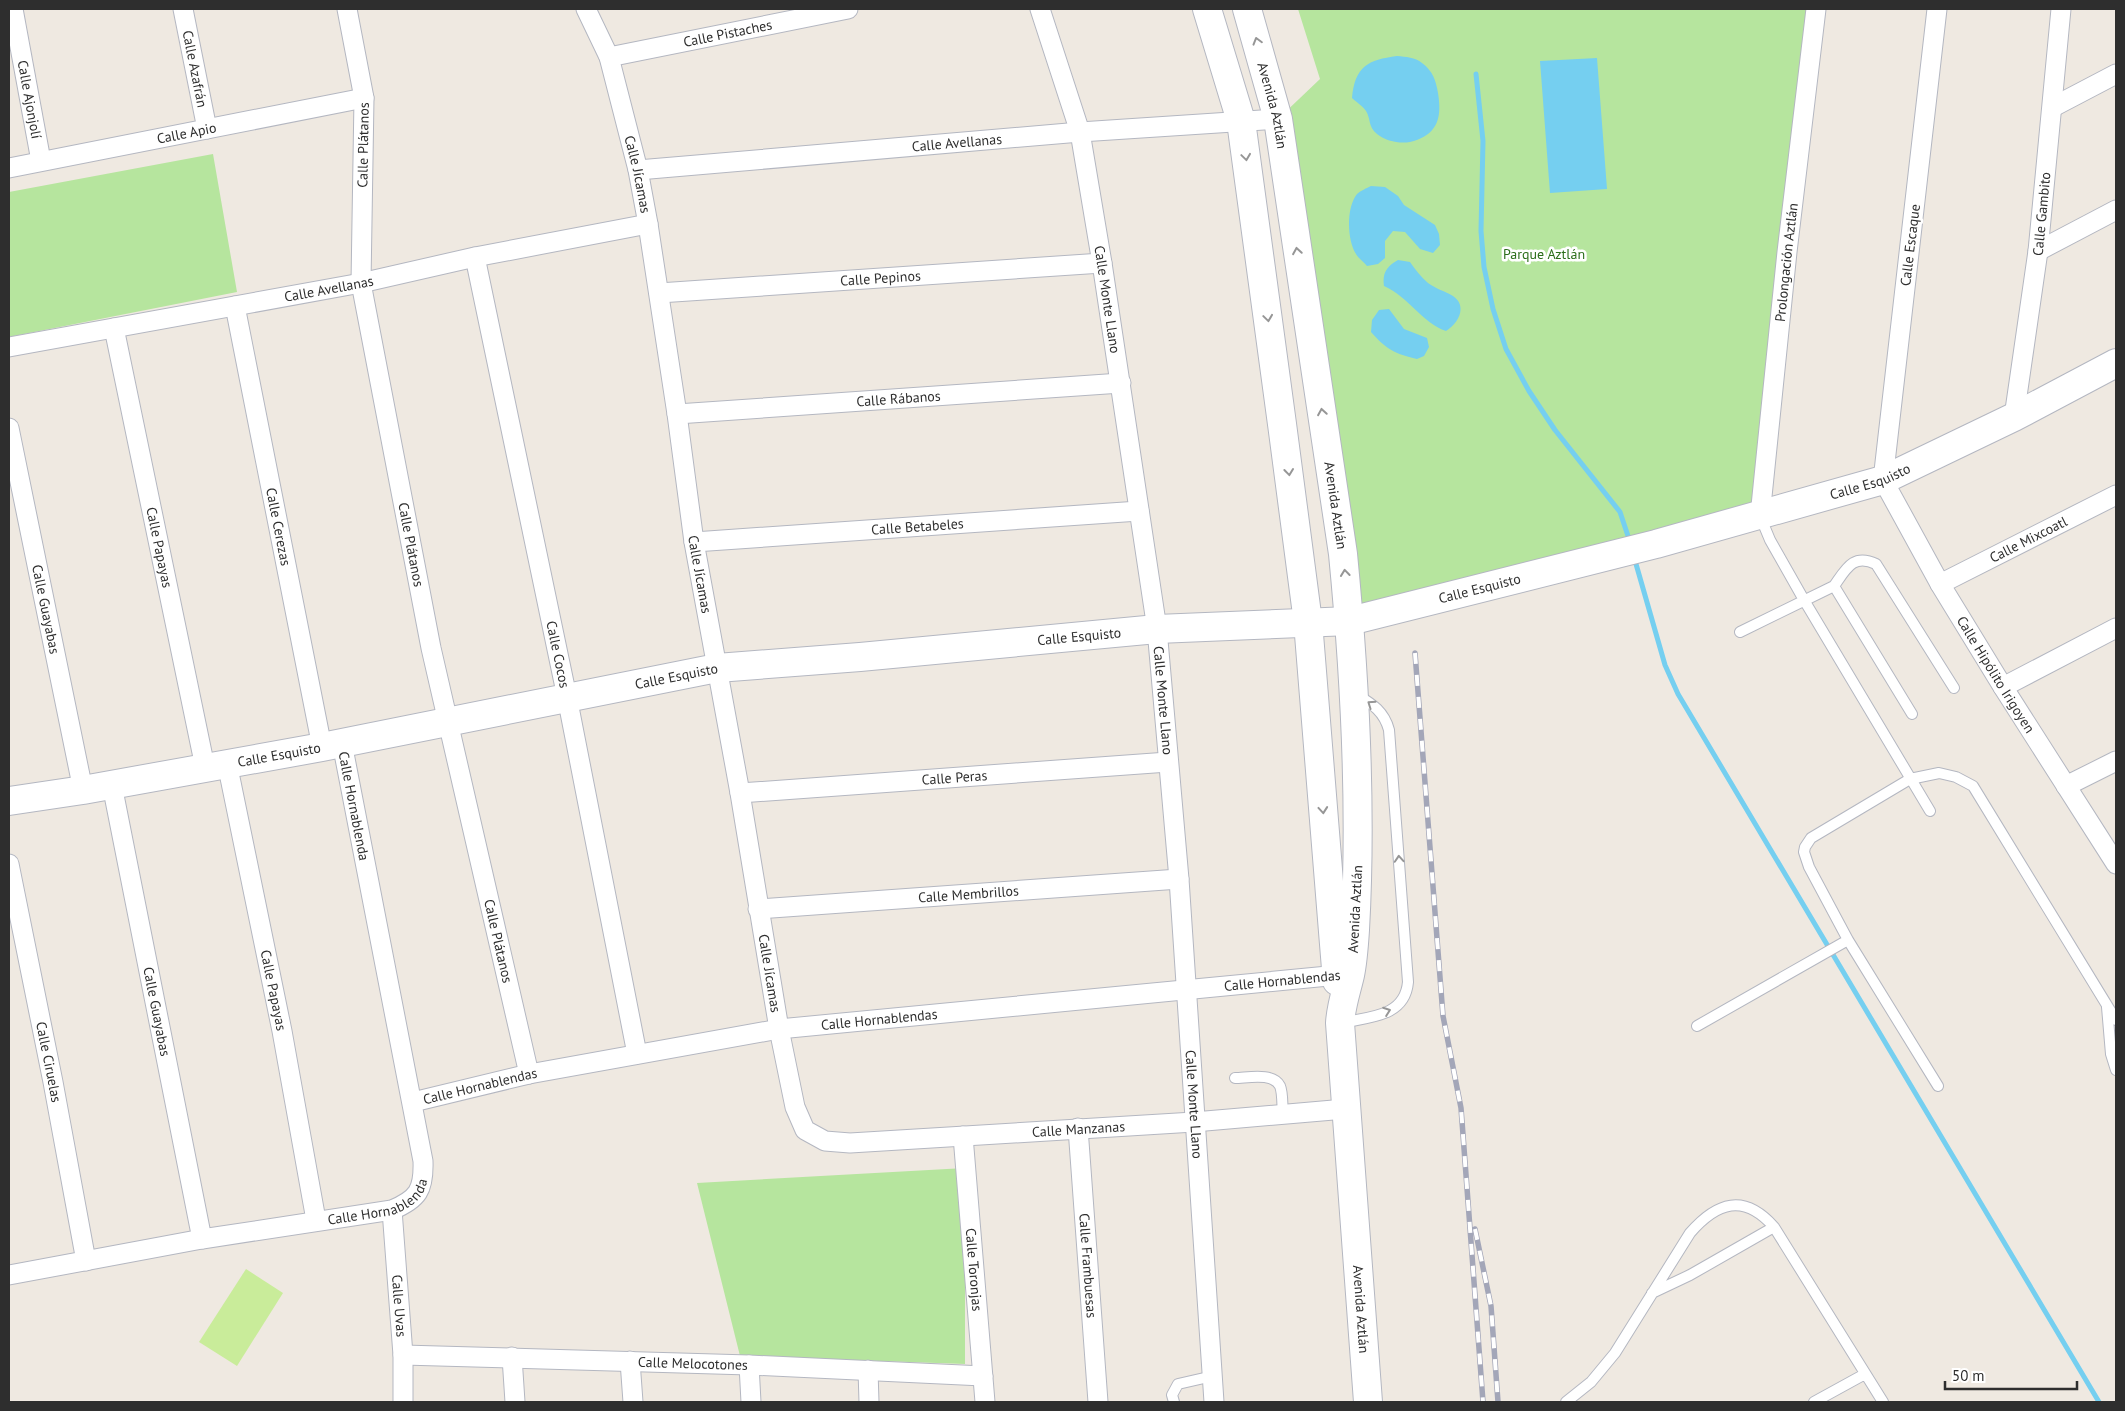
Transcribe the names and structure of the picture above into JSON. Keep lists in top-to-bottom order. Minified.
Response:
{"streets":{"main road":["Avenida Aztlán","Calle Esquisto"],"street":["Calle Pistaches","Calle Azafrán","Calle Ajonjolí","Calle Apio","Calle Avellanas","Calle Plátanos","Calle Jícamas","Calle Gambito","Calle Escaque","Prolongación Aztlán","Calle Pepinos","Calle Monte Llano","Calle Rábanos","Calle Cerezas","Calle Betabeles","Calle Mixcoatl","Calle Papayas","Calle Guayabas","Calle Cocos","Calle Hipólito Irigoyen","Calle Peras","Calle Hornablenda","Calle Membrillos","Calle Hornablendas","Calle Ciruelas","Calle Manzanas","Calle Frambuesas","Calle Toronjas","Calle Uvas","Calle Melocotones"]},"crossings":[["Calle Pistaches","Calle Jícamas"],["Calle Azafrán","Calle Apio"],["Calle Ajonjolí","Calle Apio"],["Avenida Aztlán","Calle Avellanas"],["Avenida Aztlán","Calle Esquisto"],["Avenida Aztlán","Calle Hornablendas"],["Avenida Aztlán","Calle Manzanas"],["Calle Apio","Calle Plátanos"],["Calle Avellanas","Calle Plátanos"],["Calle Avellanas","Calle Jícamas"],["Calle Avellanas","Calle Monte Llano"],["Calle Avellanas","Calle Cerezas"],["Calle Avellanas","Calle Papayas"],["Calle Avellanas","Calle Cocos"],["Calle Plátanos","Calle Esquisto"],["Calle Plátanos","Calle Hornablendas"],["Calle Jícamas","Calle Pepinos"],["Calle Jícamas","Calle Rábanos"],["Calle Jícamas","Calle Esquisto"],["Calle Jícamas","Calle Betabeles"],["Calle Jícamas","Calle Peras"],["Calle Jícamas","Calle Membrillos"],["Calle Jícamas","Calle Hornablendas"],["Calle Jícamas","Calle Manzanas"],["Calle Gambito","Calle Esquisto"],["Calle Escaque","Calle Esquisto"],["Calle Escaque","Calle Hipólito Irigoyen"],["Prolongación Aztlán","Calle Esquisto"],["Calle Pepinos","Calle Monte Llano"],["Calle Monte Llano","Calle Rábanos"],["Calle Monte Llano","Calle Esquisto"],["Calle Monte Llano","Calle Betabeles"],["Calle Monte Llano","Calle Peras"],["Calle Monte Llano","Calle Membrillos"],["Calle Monte Llano","Calle Hornablendas"],["Calle Monte Llano","Calle Manzanas"],["Calle Esquisto","Calle Cerezas"],["Calle Esquisto","Calle Papayas"],["Calle Esquisto","Calle Guayabas"],["Calle Esquisto","Calle Cocos"],["Calle Esquisto","Calle Hipólito Irigoyen"],["Calle Esquisto","Calle Hornablenda"],["Calle Cerezas","Calle Hornablenda"],["Calle Mixcoatl","Calle Hipólito Irigoyen"],["Calle Papayas","Calle Hornablenda"],["Calle Guayabas","Calle Hornablenda"],["Calle Cocos","Calle Hornablendas"],["Calle Hornablenda","Calle Hornablendas"],["Calle Hornablenda","Calle Ciruelas"],["Calle Hornablenda","Calle Uvas"],["Calle Manzanas","Calle Frambuesas"],["Calle Manzanas","Calle Toronjas"],["Calle Toronjas","Calle Melocotones"],["Calle Uvas","Calle Melocotones"]],"parks":["Parque Aztlán"],"scale_bar":"50 m"}
